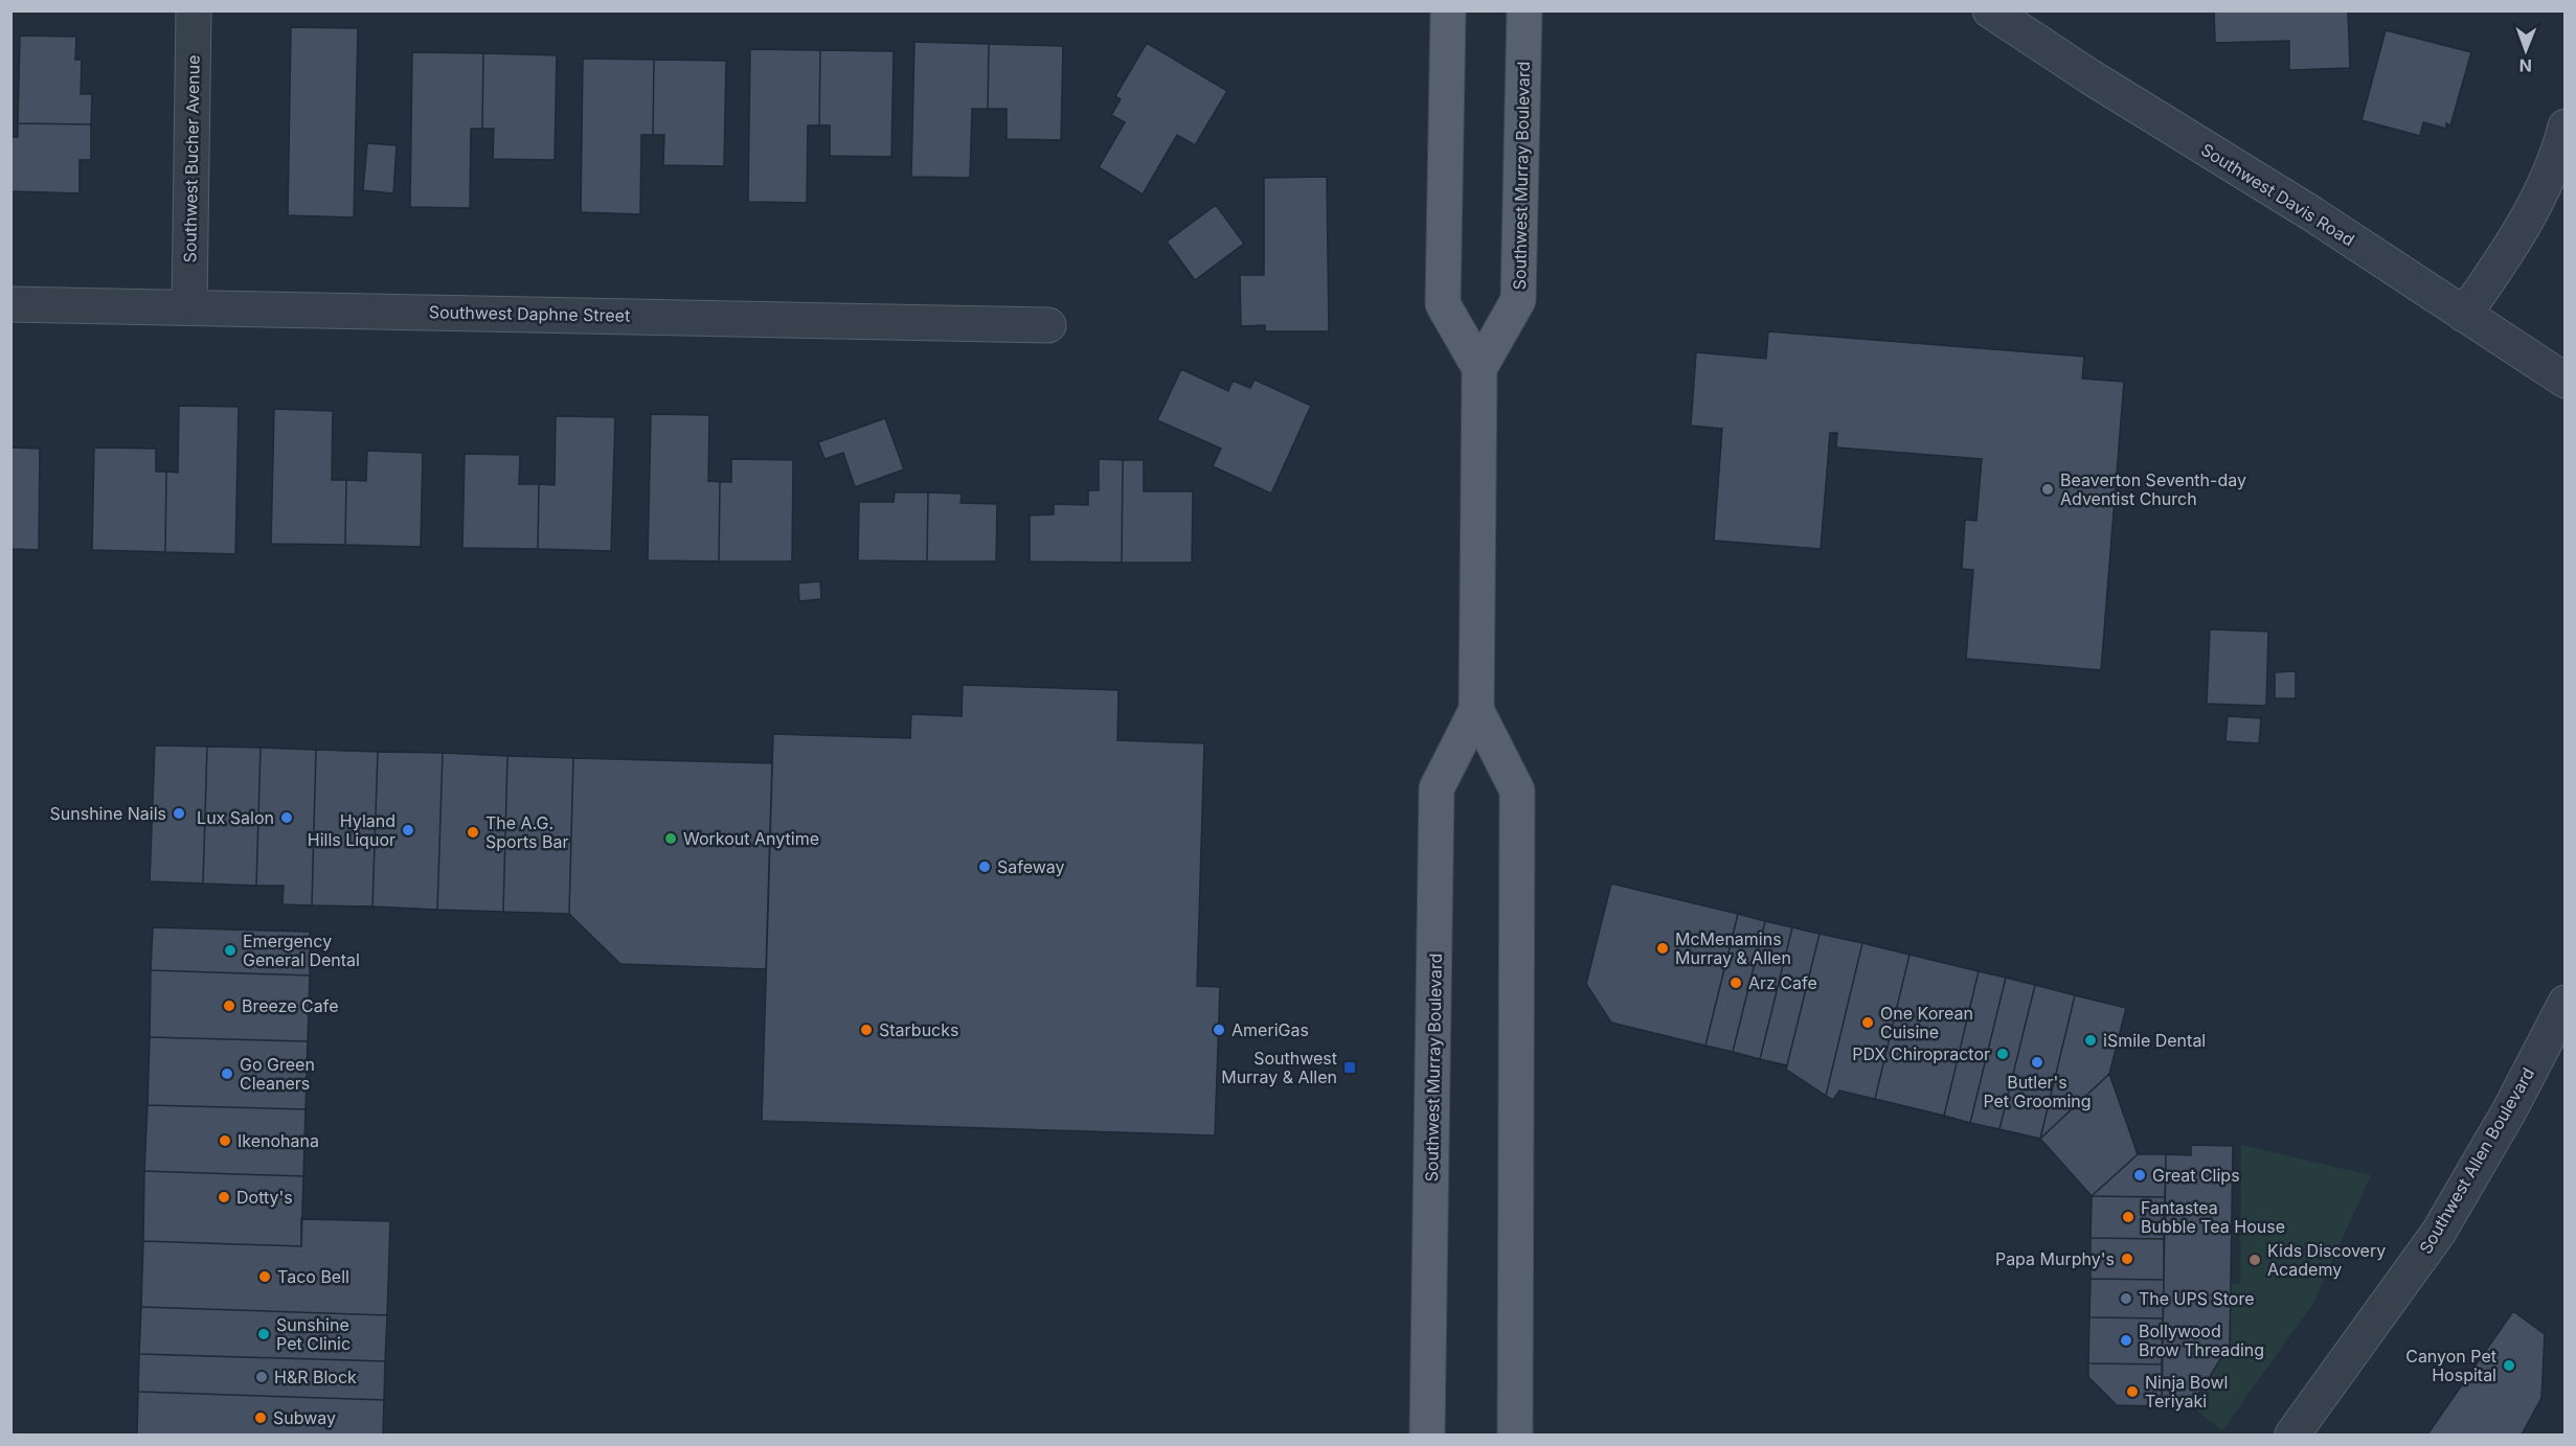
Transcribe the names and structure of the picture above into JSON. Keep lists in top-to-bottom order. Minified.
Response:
{"streets":{"main road":["Southwest Murray Boulevard"],"street":["Southwest Bucher Avenue","Southwest Davis Road","Southwest Daphne Street","Southwest Allen Boulevard"]},"crossings":[["Southwest Bucher Avenue","Southwest Daphne Street"]],"places":{"other":["Beaverton Seventh-day Adventist Church","Sunshine Nails","Lux Salon","Hyland Hills Liquor","The A.G. Sports Bar","Workout Anytime","Safeway","McMenamins Murray & Allen","Emergency General Dental","Arz Cafe","Breeze Cafe","One Korean Cuisine","Starbucks","AmeriGas","iSmile Dental","PDX Chiropractor","Butler's Pet Grooming","Go Green Cleaners","Ikenohana","Great Clips","Dotty's","Fantastea Bubble Tea House","Papa Murphy's","Kids Discovery Academy","Taco Bell","The UPS Store","Sunshine Pet Clinic","Bollywood Brow Threading","Canyon Pet Hospital","H&R Block","Ninja Bowl Teriyaki","Subway"],"transit":["Southwest Murray & Allen"]},"north":"bottom"}
